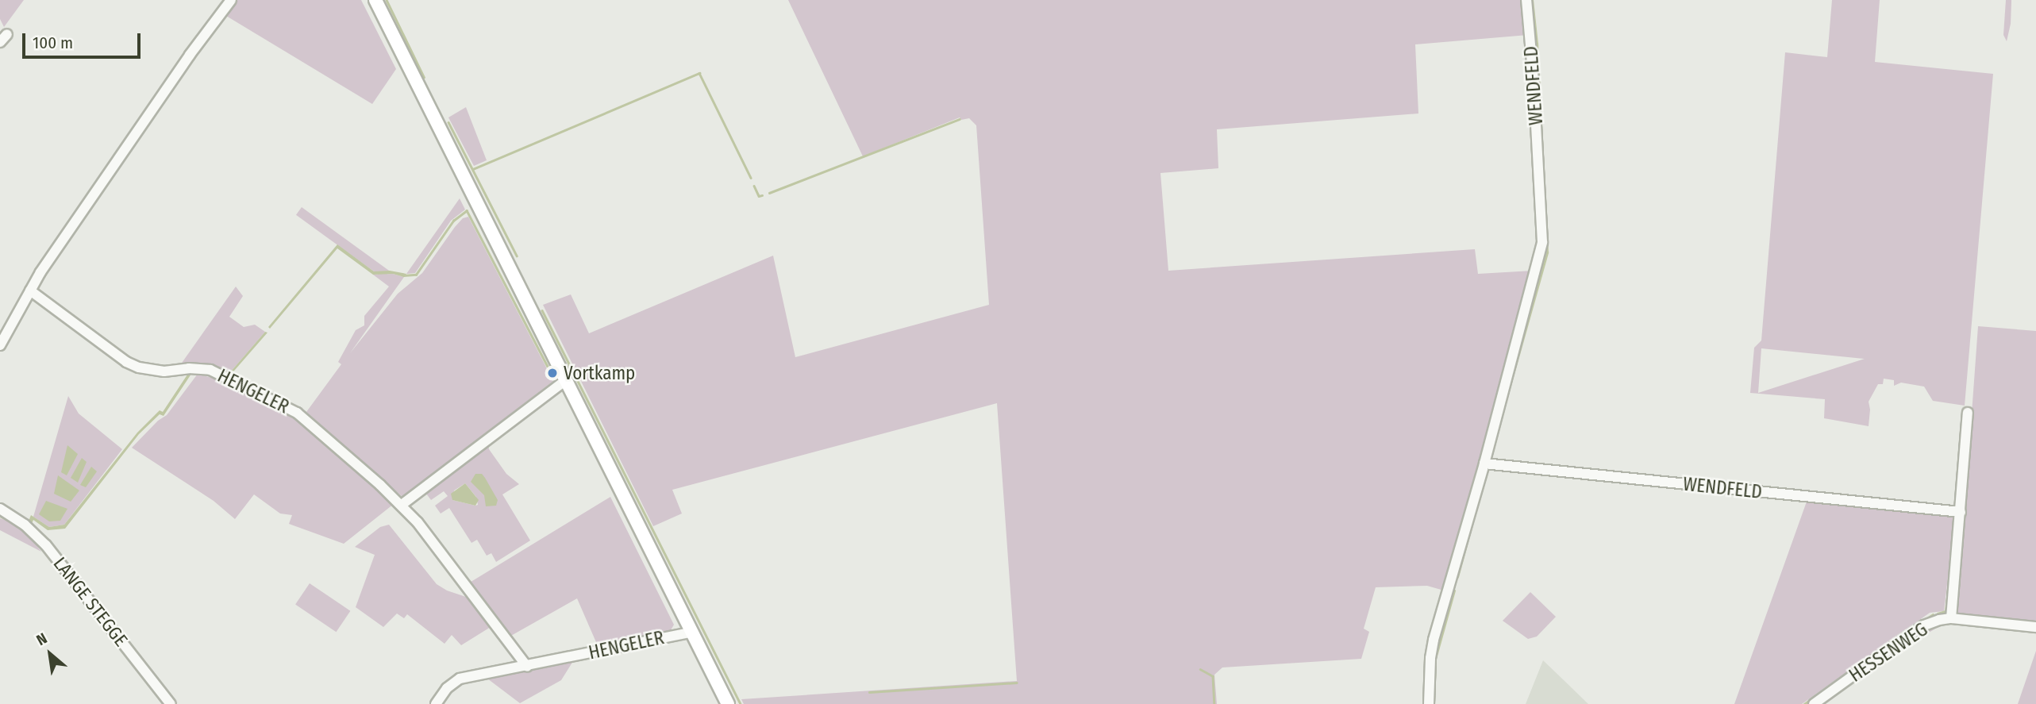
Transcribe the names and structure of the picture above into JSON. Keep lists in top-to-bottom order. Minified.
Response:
{"streets":{"street":["WENDFELD","HENGELER","LANGE STEGGE","HESSENWEG"]},"places":["Vortkamp"],"scale_bar":"100 m","north":"top left"}
